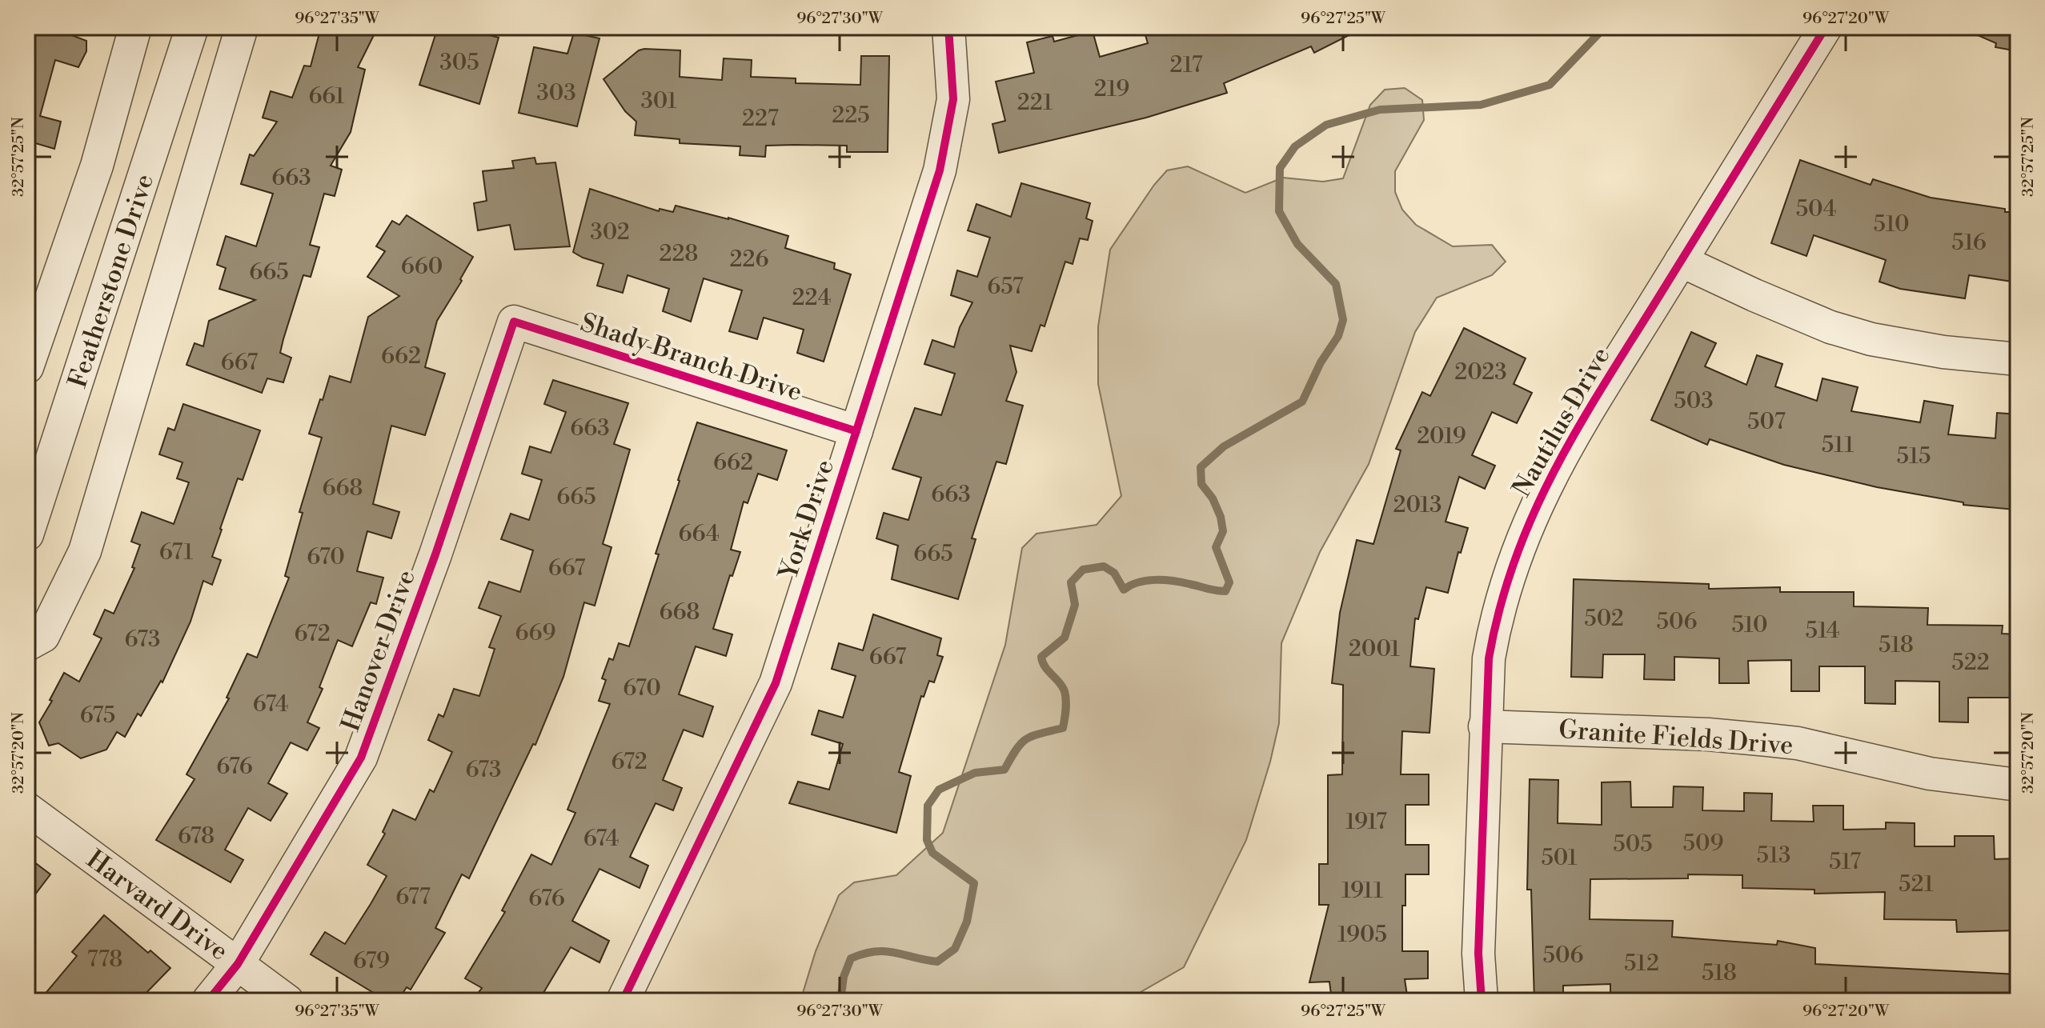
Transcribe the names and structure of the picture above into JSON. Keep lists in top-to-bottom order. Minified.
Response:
{"streets":{"street":["Featherstone Drive","Shady Branch Drive","Nautilus Drive","York Drive","Hanover Drive","Granite Fields Drive","Harvard Drive"]},"crossings":[["Shady Branch Drive","York Drive"],["Shady Branch Drive","Hanover Drive"],["Nautilus Drive","Granite Fields Drive"],["Hanover Drive","Harvard Drive"]],"house_numbers":["305","217","219","303","661","301","221","225","227","663","504","510","302","516","228","226","660","665","657","224","662","667","2023","503","507","663","2019","511","515","662","668","663","665","2013","664","671","665","670","667","668","502","506","510","514","669","672","673","518","2001","667","522","670","674","675","672","676","673","1917","678","674","509","505","513","501","517","521","1911","677","676","1905","506","778","679","512","518"],"coordinates":["96°27'35\"W","96°27'30\"W","96°27'25\"W","96°27'20\"W","32°57'25\"N","32°57'20\"N"]}
